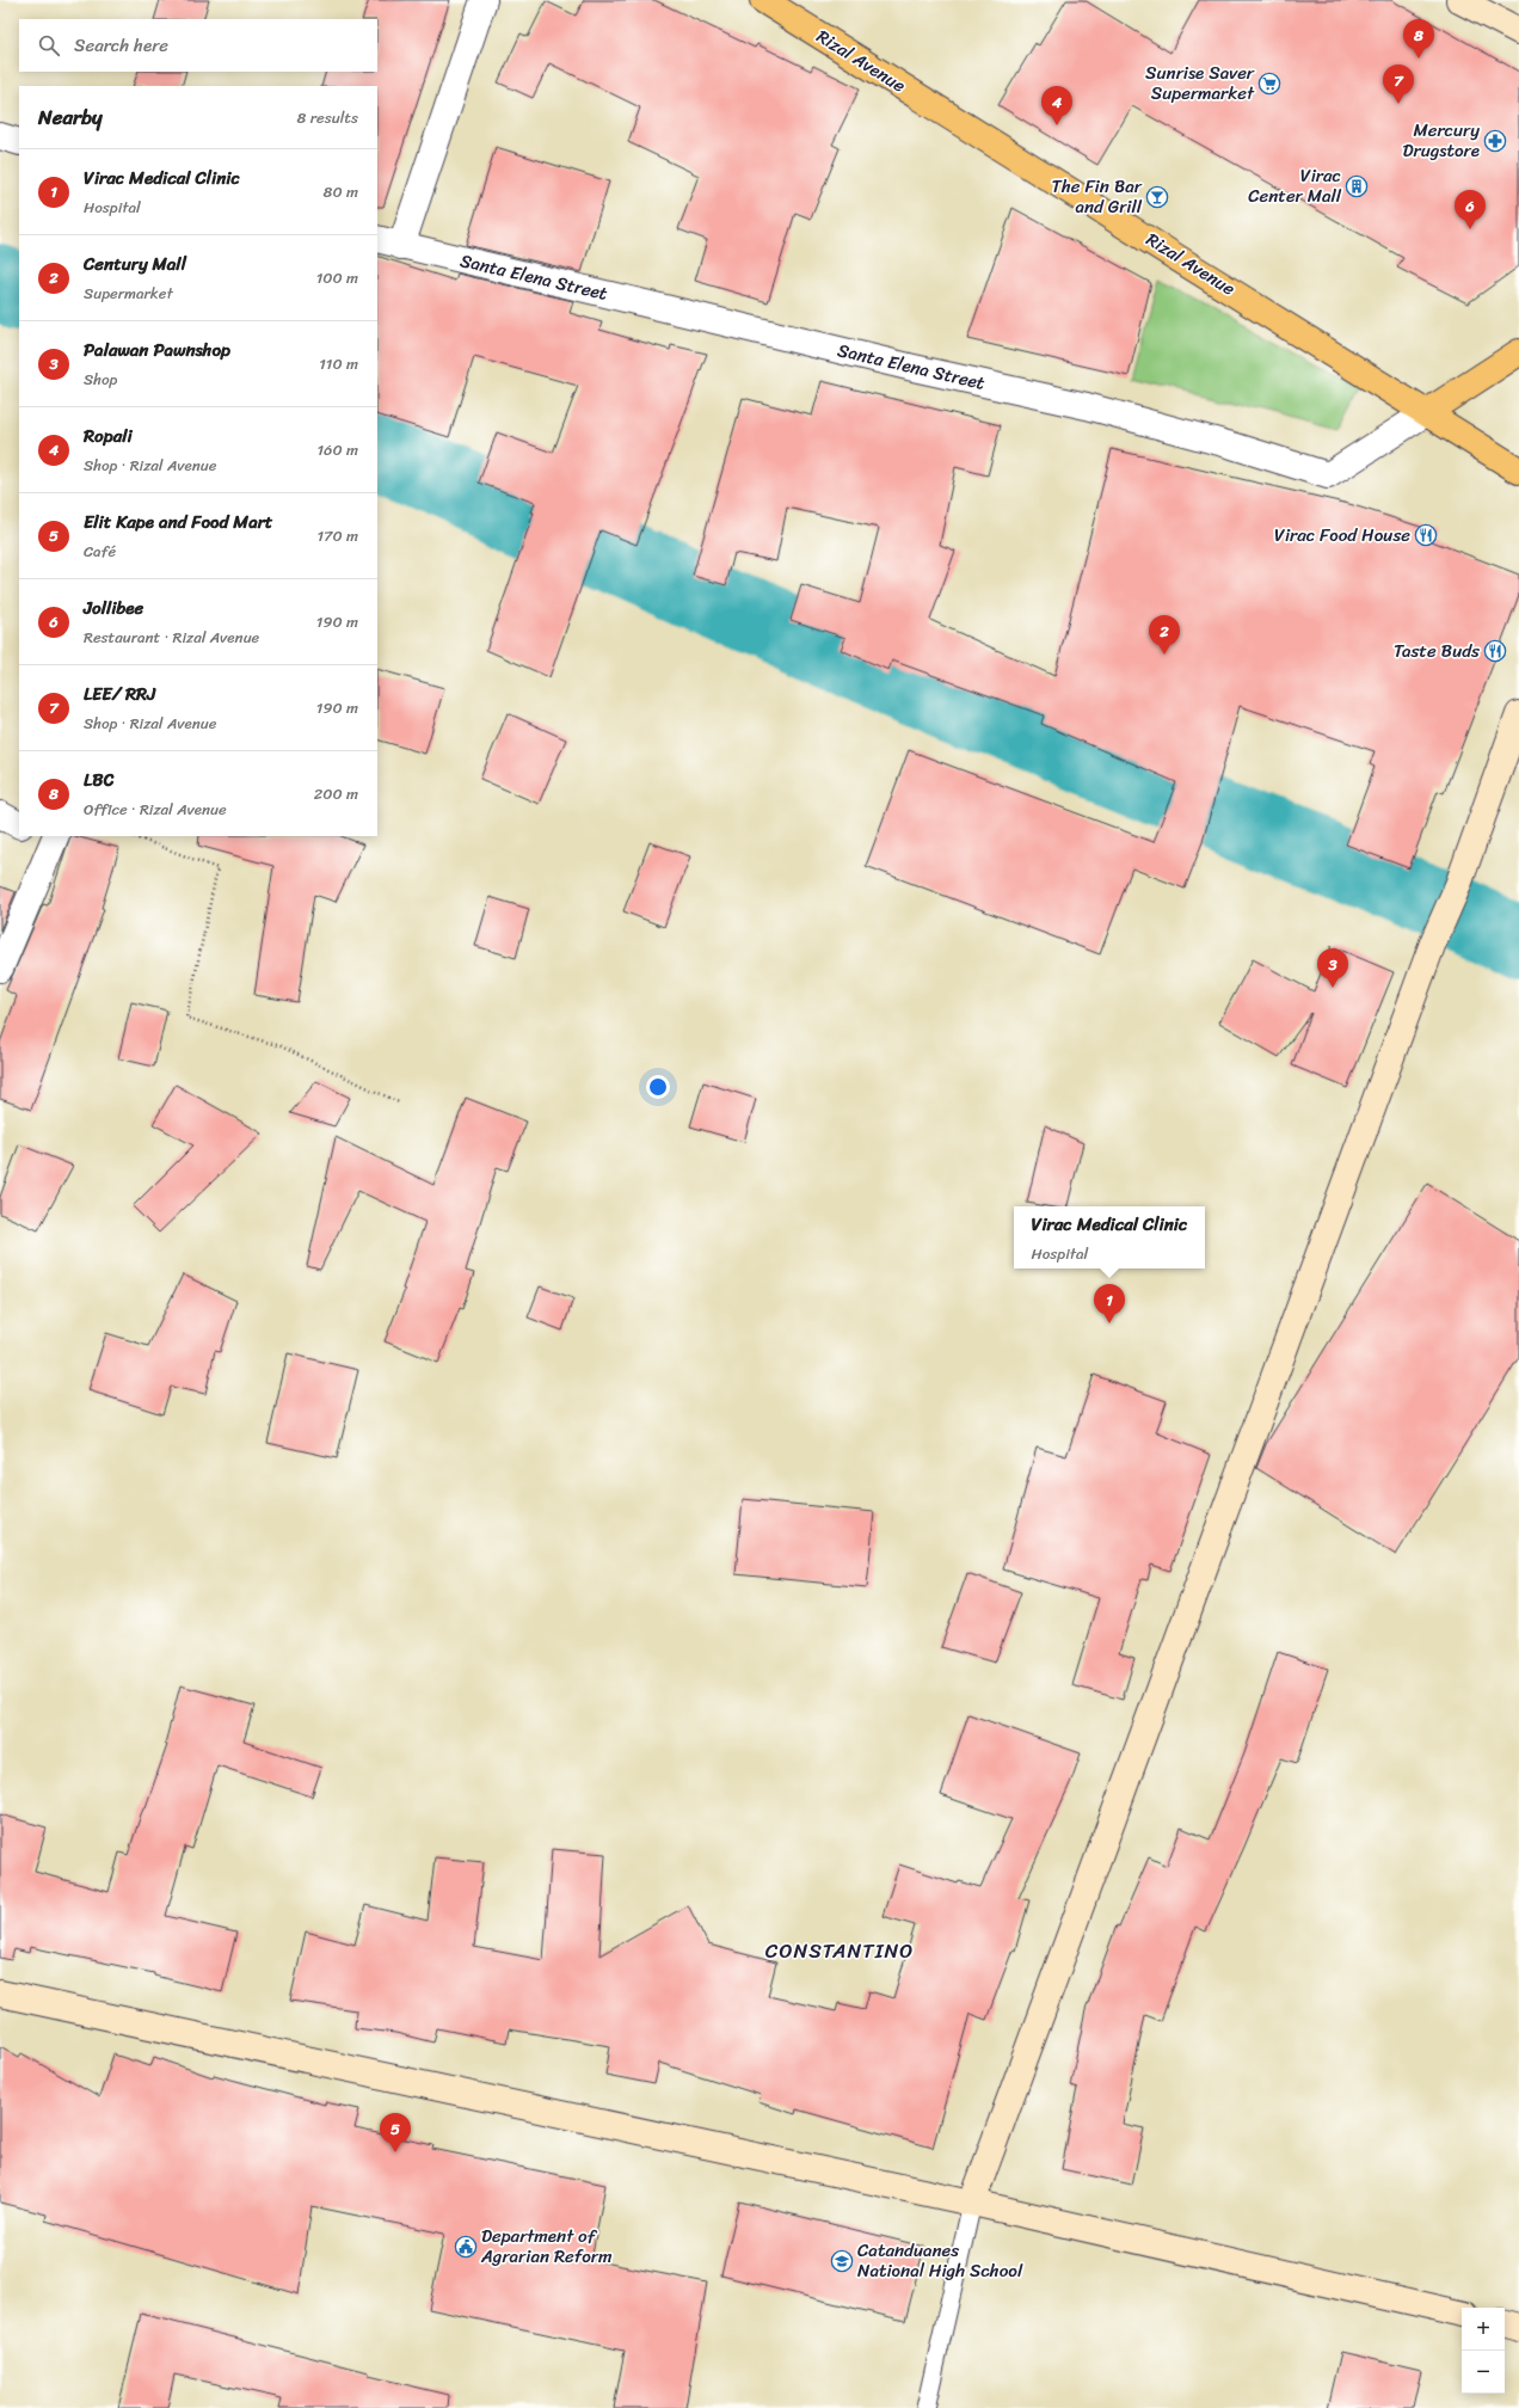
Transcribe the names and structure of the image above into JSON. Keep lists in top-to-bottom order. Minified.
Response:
{"streets":{"main road":["Rizal Avenue"],"street":["Santa Elena Street"]},"crossings":[["Rizal Avenue","Santa Elena Street"]],"districts":["CONSTANTINO"],"places":{"supermarket":["Sunrise Saver Supermarket"],"pharmacy":["Mercury Drugstore"],"building":["Virac Center Mall"],"bar":["The Fin Bar and Grill"],"restaurant":["Virac Food House","Taste Buds"],"public building":["Department of Agrarian Reform"],"school or university":["Catanduanes National High School"]},"page":{"pins":["8","7","4","6","2","3","1","5"],"search":"Search here","heading":["Nearby","8 results"],"list":[{"mark":"1","name":"Virac Medical Clinic","note":"Hospital","value":"80 m"},{"mark":"2","name":"Century Mall","note":"Supermarket","value":"100 m"},{"mark":"3","name":"Palawan Pawnshop","note":"Shop","value":"110 m"},{"mark":"4","name":"Ropali","note":"Shop · Rizal Avenue","value":"160 m"},{"mark":"5","name":"Elit Kape and Food Mart","note":"Café","value":"170 m"},{"mark":"6","name":"Jollibee","note":"Restaurant · Rizal Avenue","value":"190 m"},{"mark":"7","name":"LEE/ RRJ","note":"Shop · Rizal Avenue","value":"190 m"},{"mark":"8","name":"LBC","note":"Office · Rizal Avenue","value":"200 m"}],"popup":["Virac Medical Clinic","Hospital"],"map_buttons":["+","−"]}}
